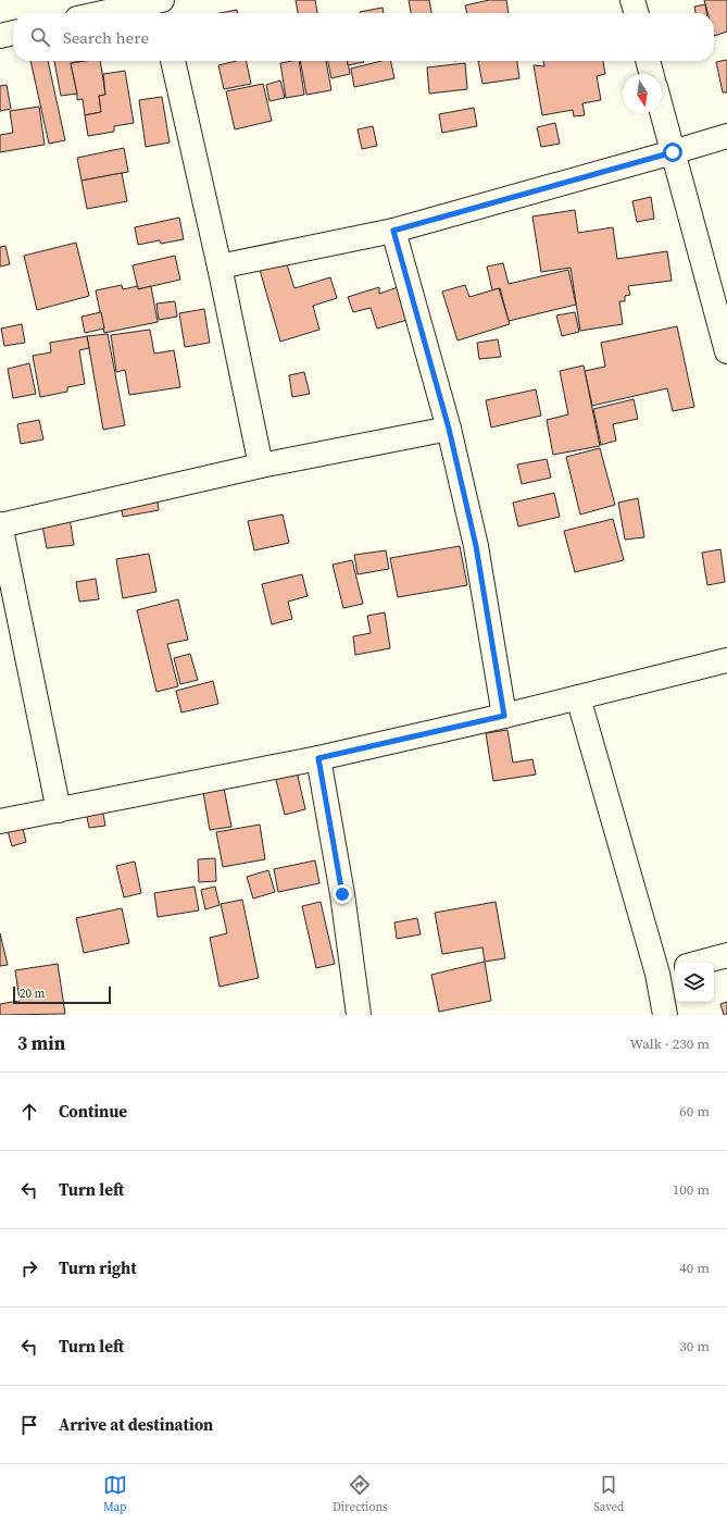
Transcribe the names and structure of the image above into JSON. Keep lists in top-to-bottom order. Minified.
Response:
{"scale_bar":"20 m","north":"bottom","page":{"search":"Search here","scale":"20 m","heading":["3 min","Walk · 230 m"],"list":[["Continue","60 m"],["Turn left","100 m"],["Turn right","40 m"],["Turn left","30 m"],"Arrive at destination"],"nav":["Map","Directions","Saved"]}}
